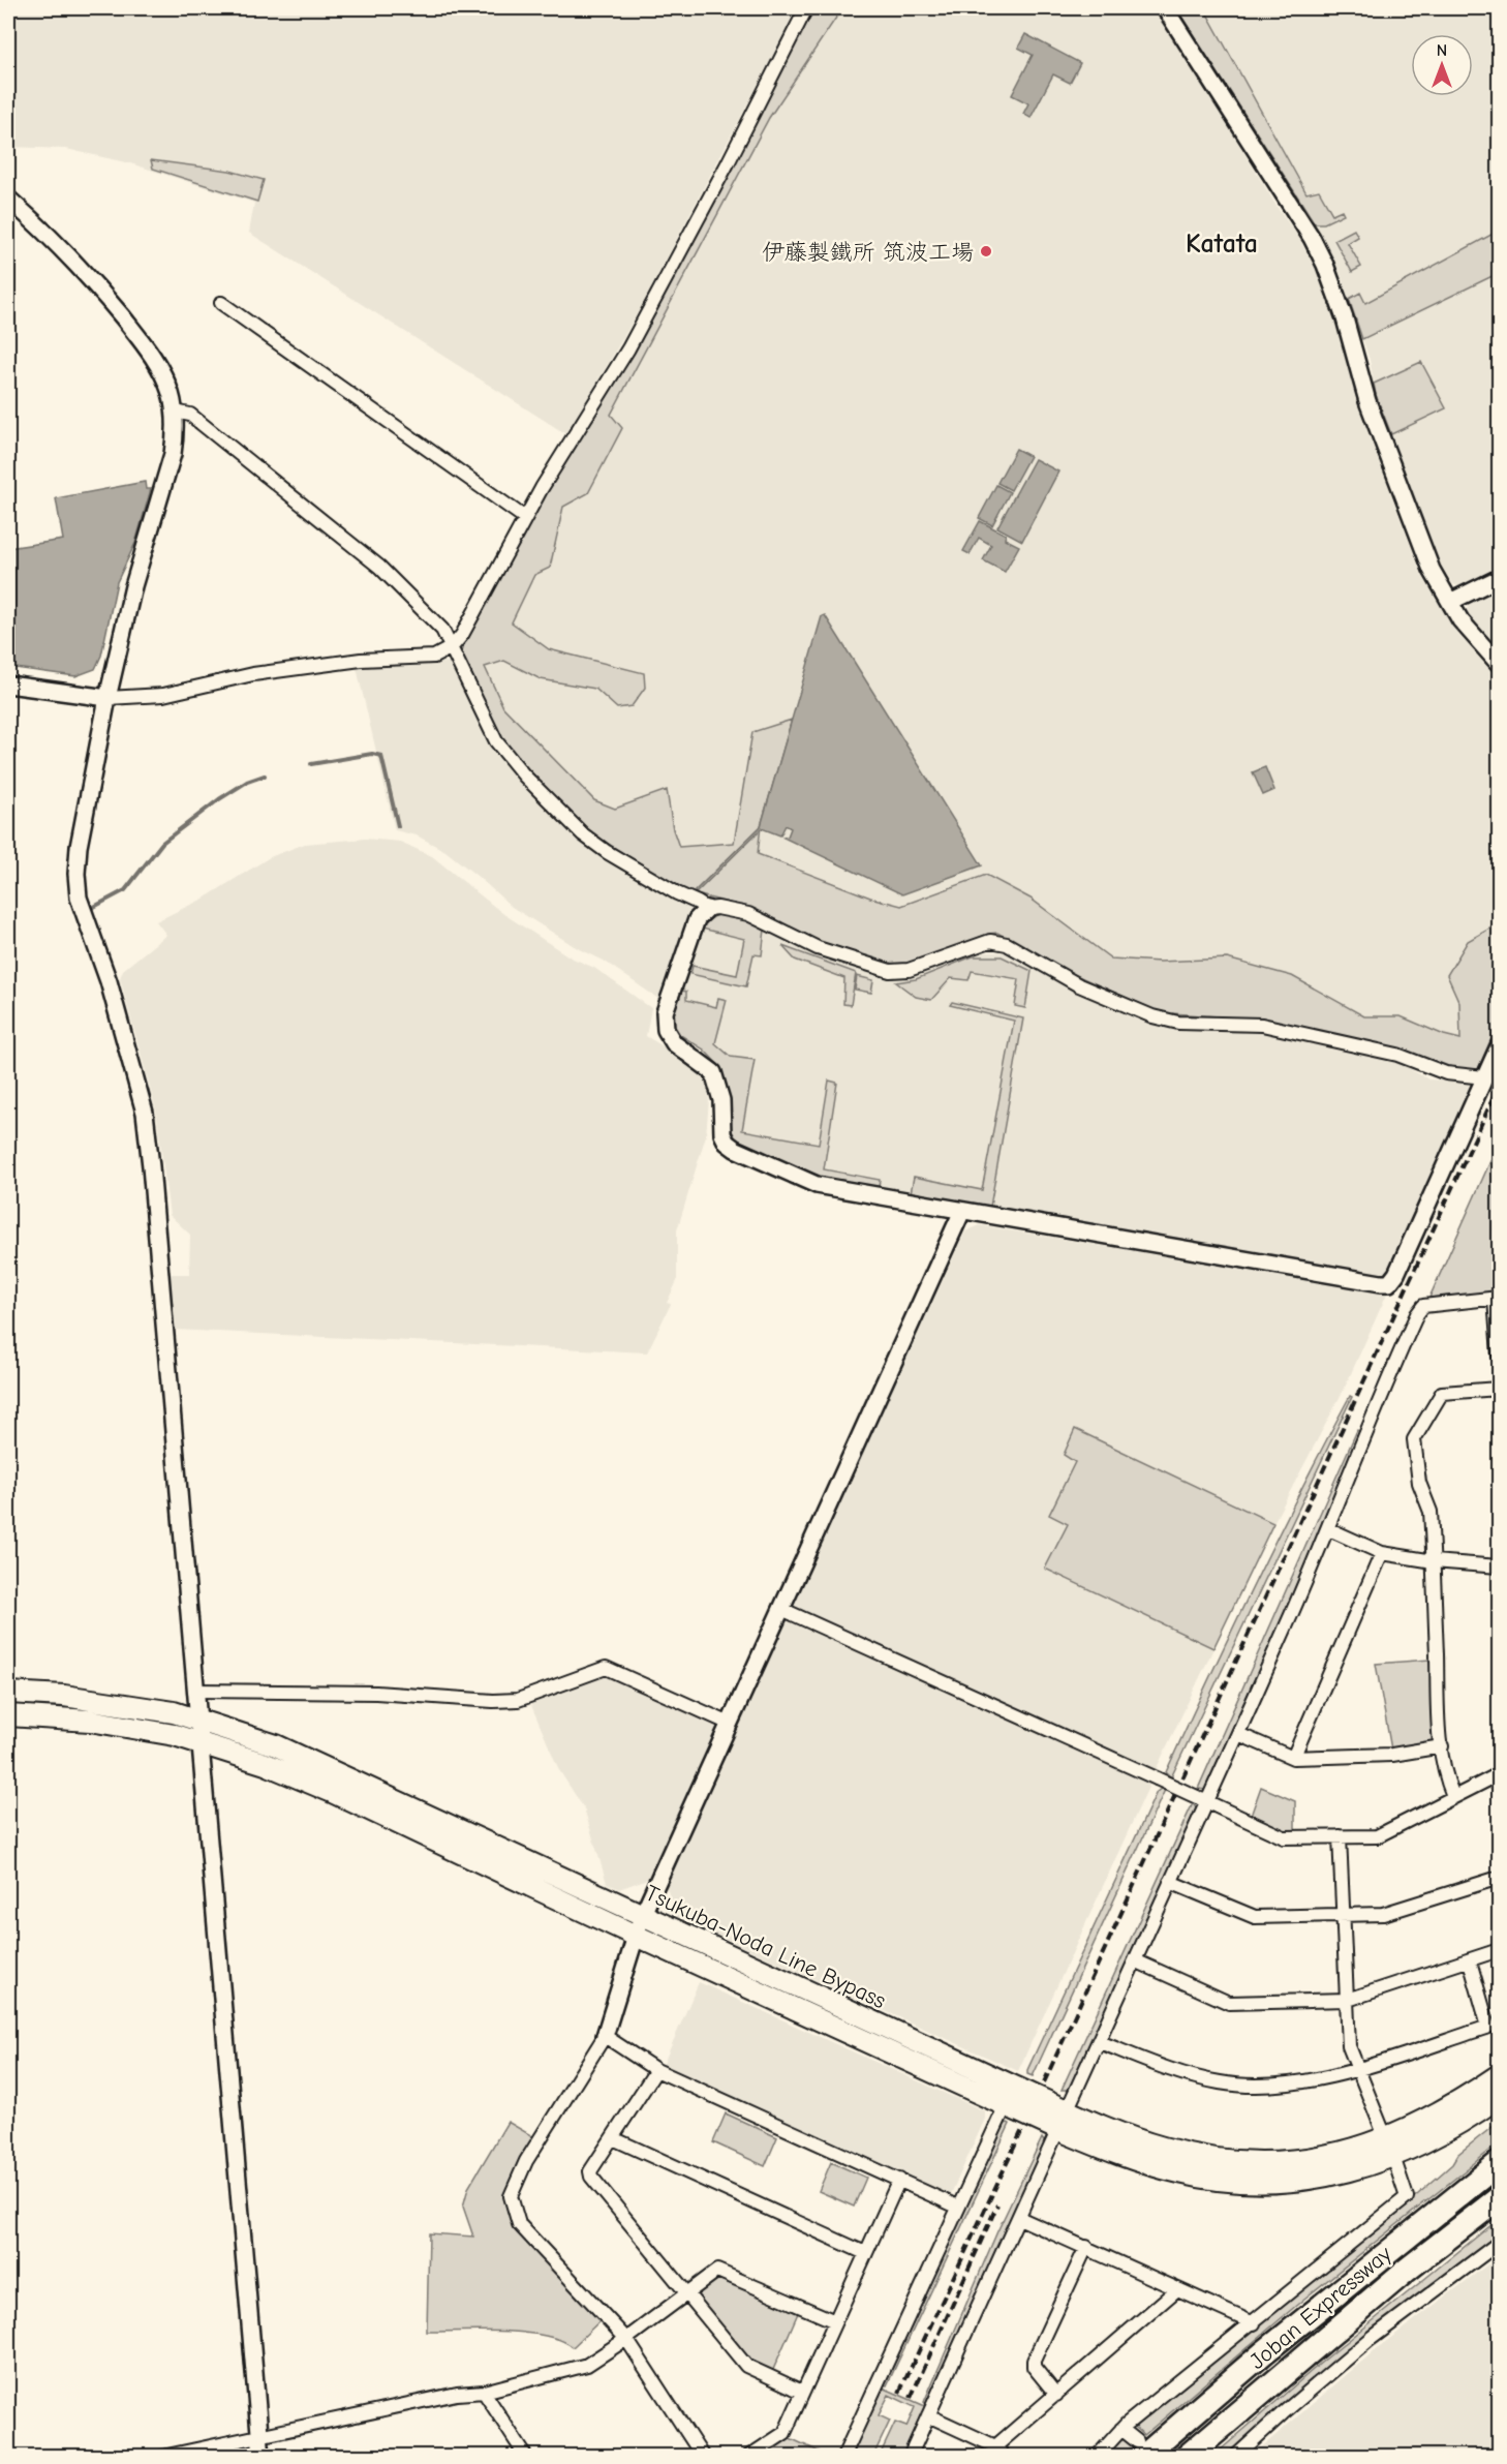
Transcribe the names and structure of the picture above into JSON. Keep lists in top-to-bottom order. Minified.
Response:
{"streets":{"highway":["Joban Expressway"],"main road":["Tsukuba-Noda Line Bypass"]},"districts":["Katata"],"places":["伊藤製鐵所 筑波工場"],"north":"top"}
